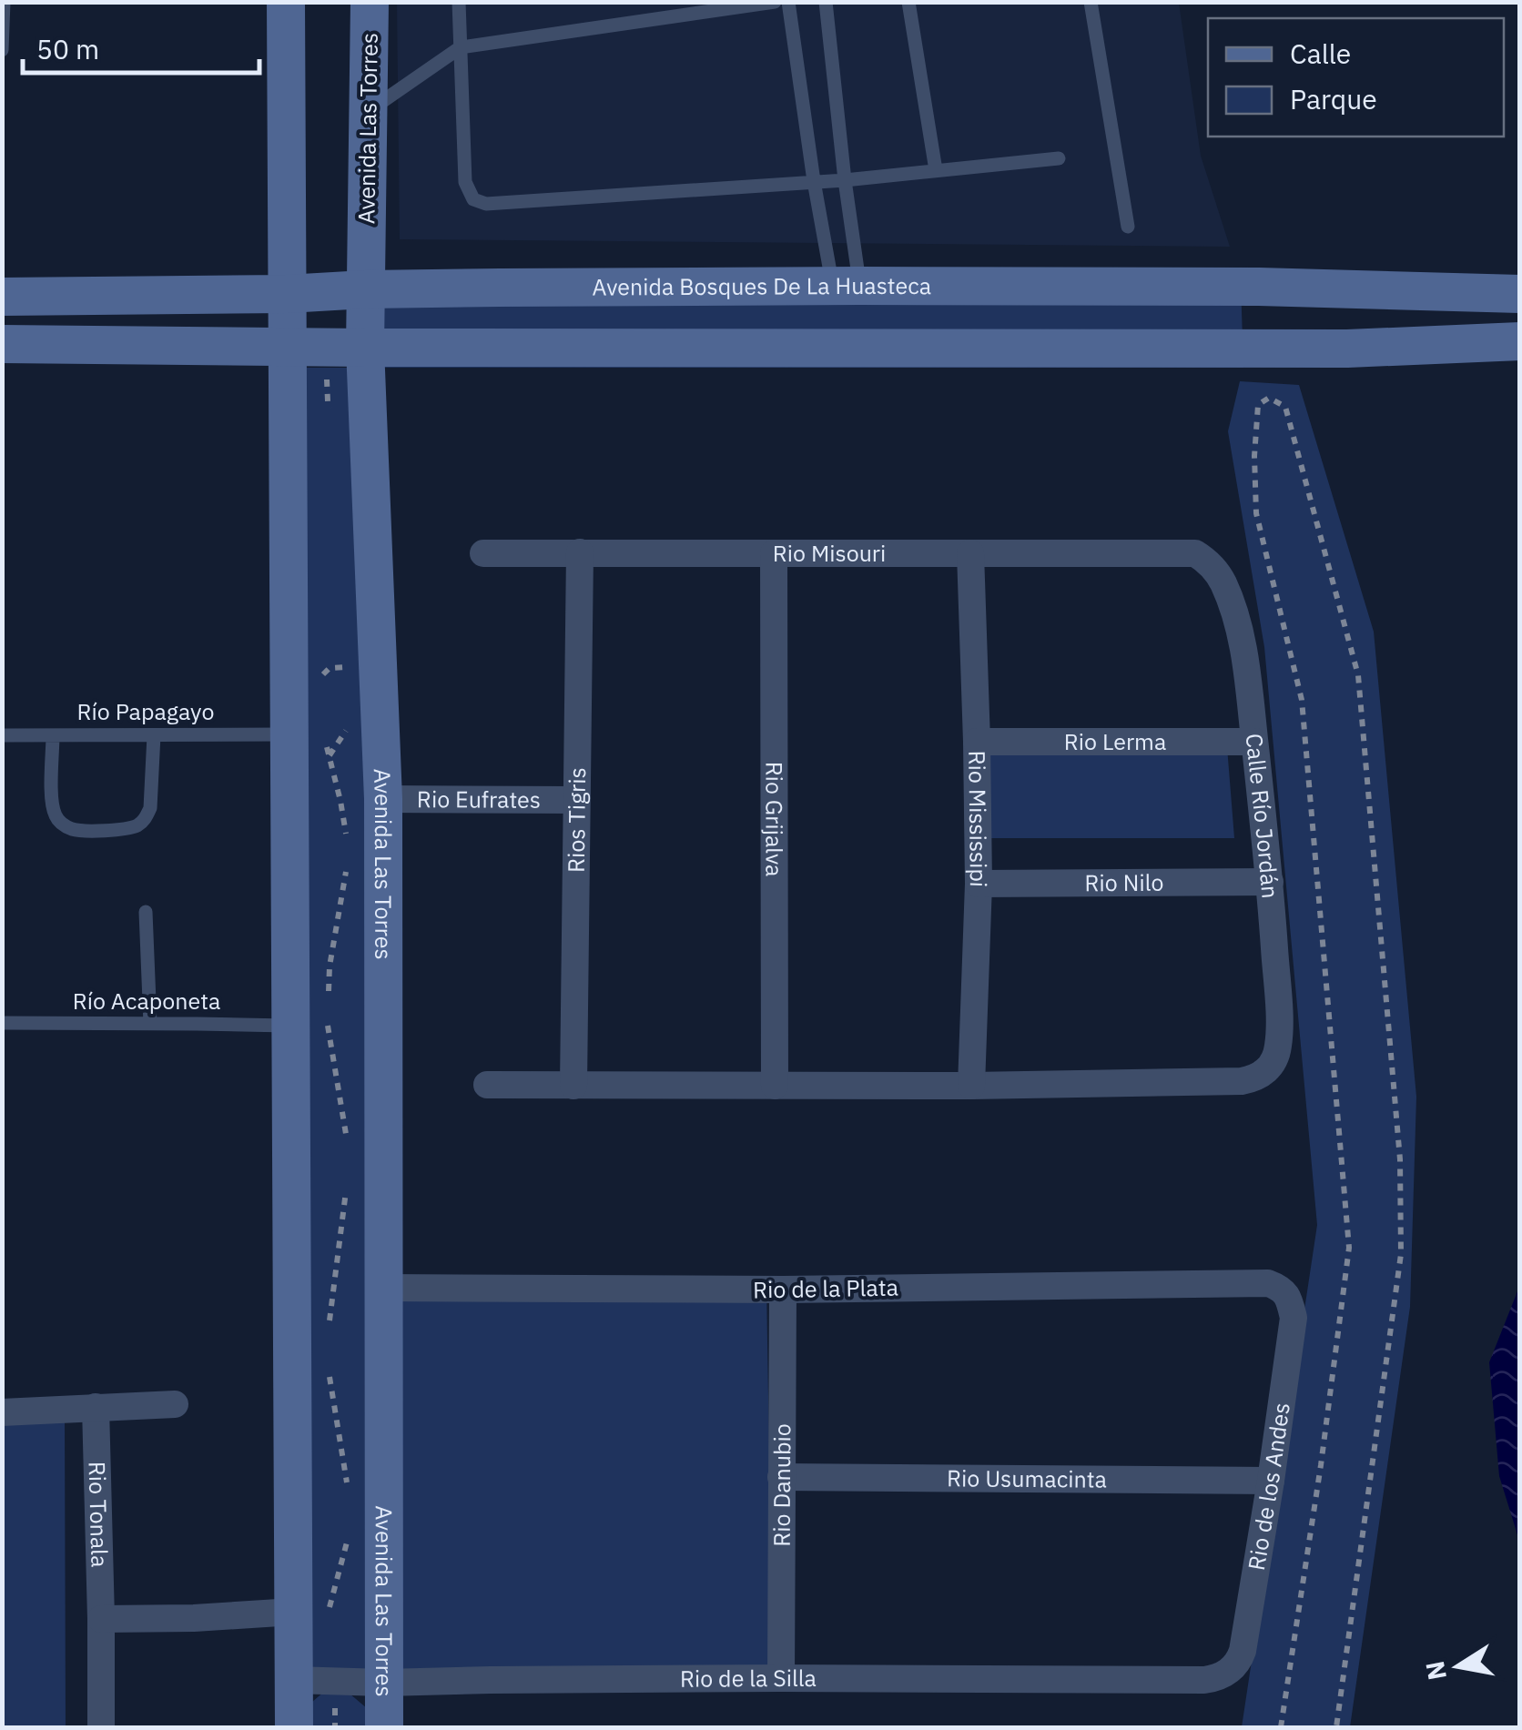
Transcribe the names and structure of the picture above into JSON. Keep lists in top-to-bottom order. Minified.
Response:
{"streets":{"street":["Avenida Las Torres","Avenida Bosques De La Huasteca","Rio Misouri","Rio Lerma","Rio Eufrates","Calle Río Jordán","Rios Tigris","Rio Grijalva","Rio Mississipi","Rio Nilo","Rio de la Plata","Rio Usumacinta","Rio Danubio","Rio de los Andes","Rio Tonala","Rio de la Silla"],"lane":["Río Papagayo","Río Acaponeta"]},"crossings":[["Avenida Las Torres","Avenida Bosques De La Huasteca"],["Avenida Las Torres","Rio Eufrates"],["Avenida Las Torres","Rio de la Plata"],["Avenida Las Torres","Rio de la Silla"],["Rio Misouri","Calle Río Jordán"],["Rio Misouri","Rios Tigris"],["Rio Misouri","Rio Grijalva"],["Rio Misouri","Rio Mississipi"],["Rio Lerma","Calle Río Jordán"],["Rio Lerma","Rio Mississipi"],["Rio Eufrates","Rios Tigris"],["Calle Río Jordán","Rio Mississipi"],["Calle Río Jordán","Rio Nilo"],["Rio Mississipi","Rio Nilo"],["Rio de la Plata","Rio Danubio"],["Rio de la Plata","Rio de los Andes"],["Rio Usumacinta","Rio Danubio"],["Rio Usumacinta","Rio de los Andes"],["Rio Danubio","Rio de la Silla"],["Rio de los Andes","Rio de la Silla"]],"legend":["Calle","Parque"],"scale_bar":"50 m","north":"left"}
